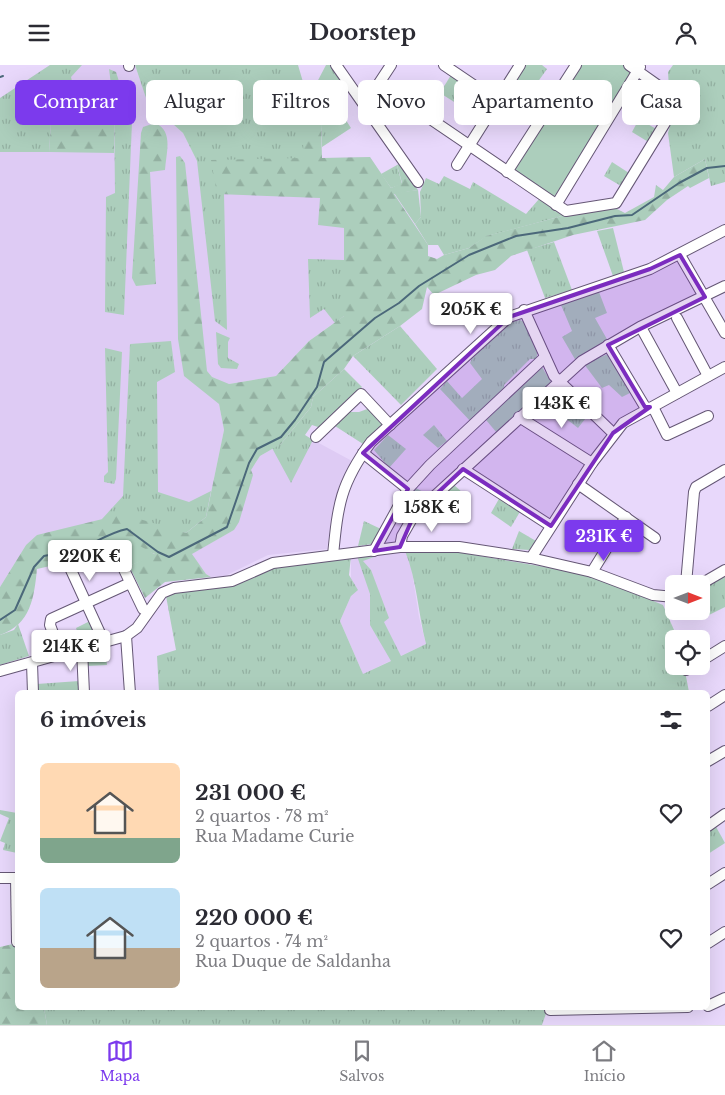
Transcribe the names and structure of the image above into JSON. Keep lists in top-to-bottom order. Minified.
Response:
{"north":"right","page":{"header":"Doorstep","chip":["Comprar","Alugar","Filtros","Novo","Apartamento","Casa"],"price":["205K €","143K €","158K €","231K €","220K €","214K €"],"heading":"6 imóveis","list":[{"name":"231 000 €","note":"2 quartos · 78 m² · Rua Madame Curie"},{"name":"220 000 €","note":"2 quartos · 74 m² · Rua Duque de Saldanha"}],"tabs":["Mapa","Salvos","Início"]}}
